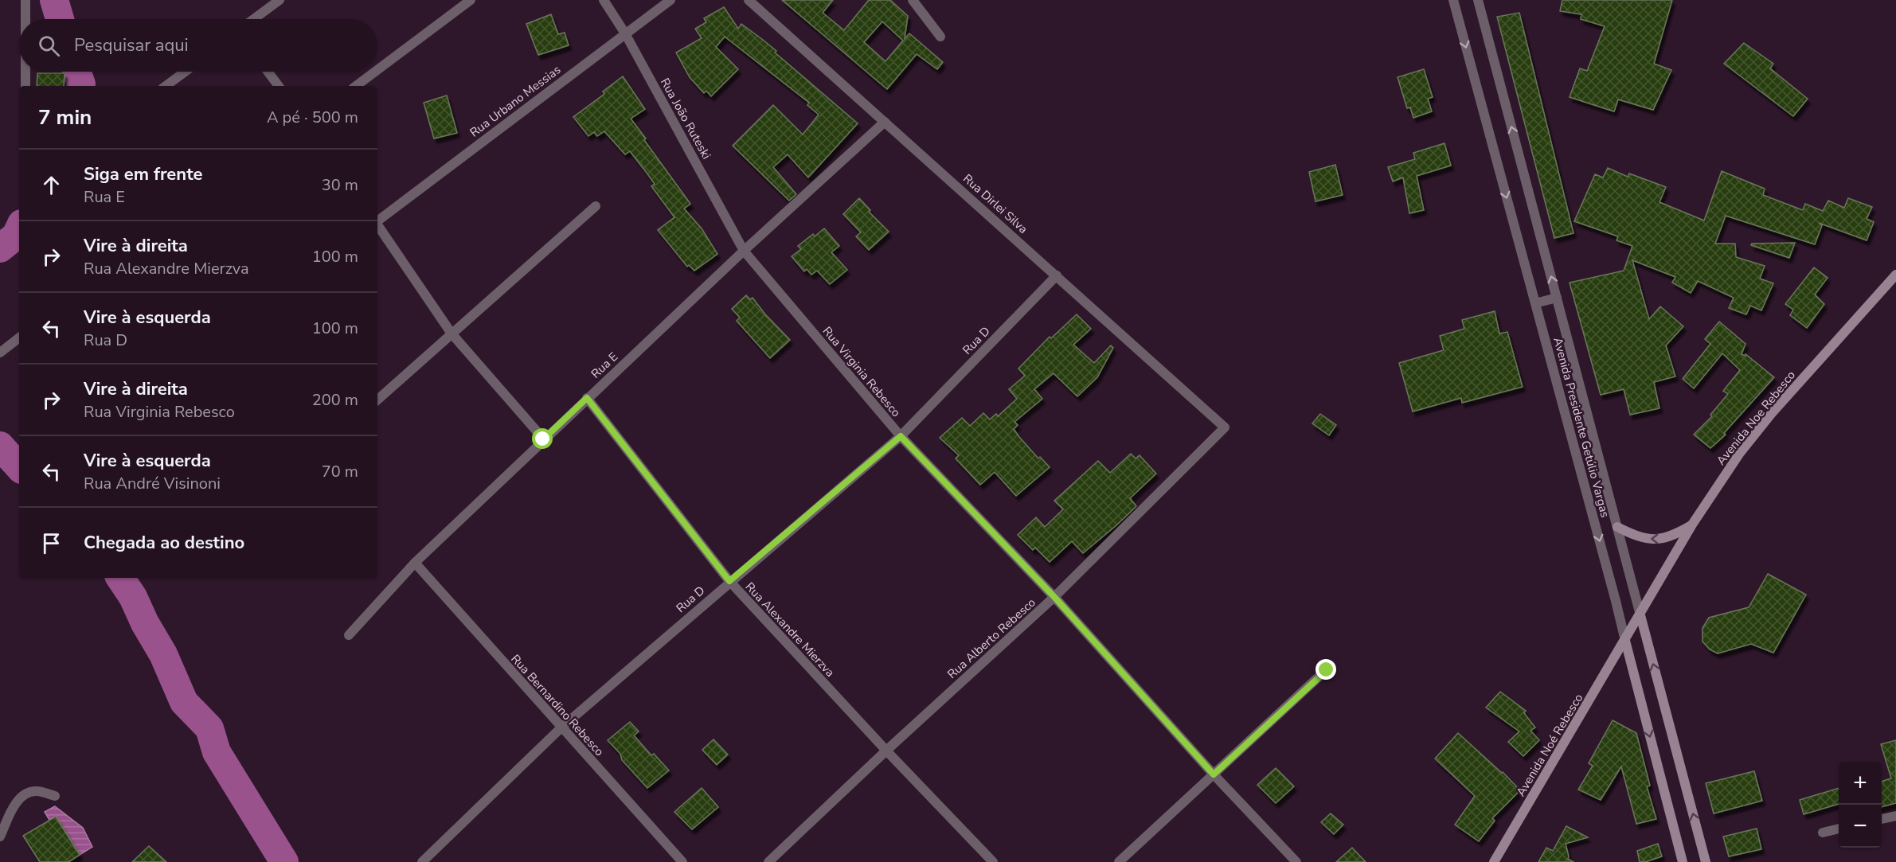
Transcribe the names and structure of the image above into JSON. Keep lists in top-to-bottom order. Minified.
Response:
{"streets":{"main road":["Avenida Noe Rebesco","Avenida Presidente Getúlio Vargas","Avenida Noé Rebesco"],"street":["Rua Urbano Messias","Rua João Ruteski","Rua Dirlei Silva","Rua D","Rua E","Rua Virginia Rebesco","Rua Alexandre Mierzva","Rua Alberto Rebesco","Rua Bernardino Rebesco"]},"crossings":[["Rua Urbano Messias","Rua João Ruteski"],["Rua João Ruteski","Rua E"],["Rua João Ruteski","Rua Virginia Rebesco"],["Rua Dirlei Silva","Rua D"],["Rua Dirlei Silva","Rua E"],["Rua Dirlei Silva","Rua Alberto Rebesco"],["Rua D","Rua Virginia Rebesco"],["Rua D","Rua Alexandre Mierzva"],["Rua D","Rua Bernardino Rebesco"],["Rua E","Rua Virginia Rebesco"],["Rua E","Rua Alexandre Mierzva"],["Rua E","Rua Bernardino Rebesco"],["Rua Virginia Rebesco","Rua Alberto Rebesco"],["Avenida Noe Rebesco","Avenida Presidente Getúlio Vargas"],["Avenida Noe Rebesco","Avenida Noé Rebesco"],["Avenida Presidente Getúlio Vargas","Avenida Noé Rebesco"],["Rua Alexandre Mierzva","Rua Alberto Rebesco"]],"page":{"search":"Pesquisar aqui","heading":["7 min","A pé · 500 m"],"list":[["Siga em frente","Rua E","30 m"],["Vire à direita","Rua Alexandre Mierzva","100 m"],["Vire à esquerda","Rua D","100 m"],["Vire à direita","Rua Virginia Rebesco","200 m"],["Vire à esquerda","Rua André Visinoni","70 m"],"Chegada ao destino"],"map_buttons":["+","−"]}}
